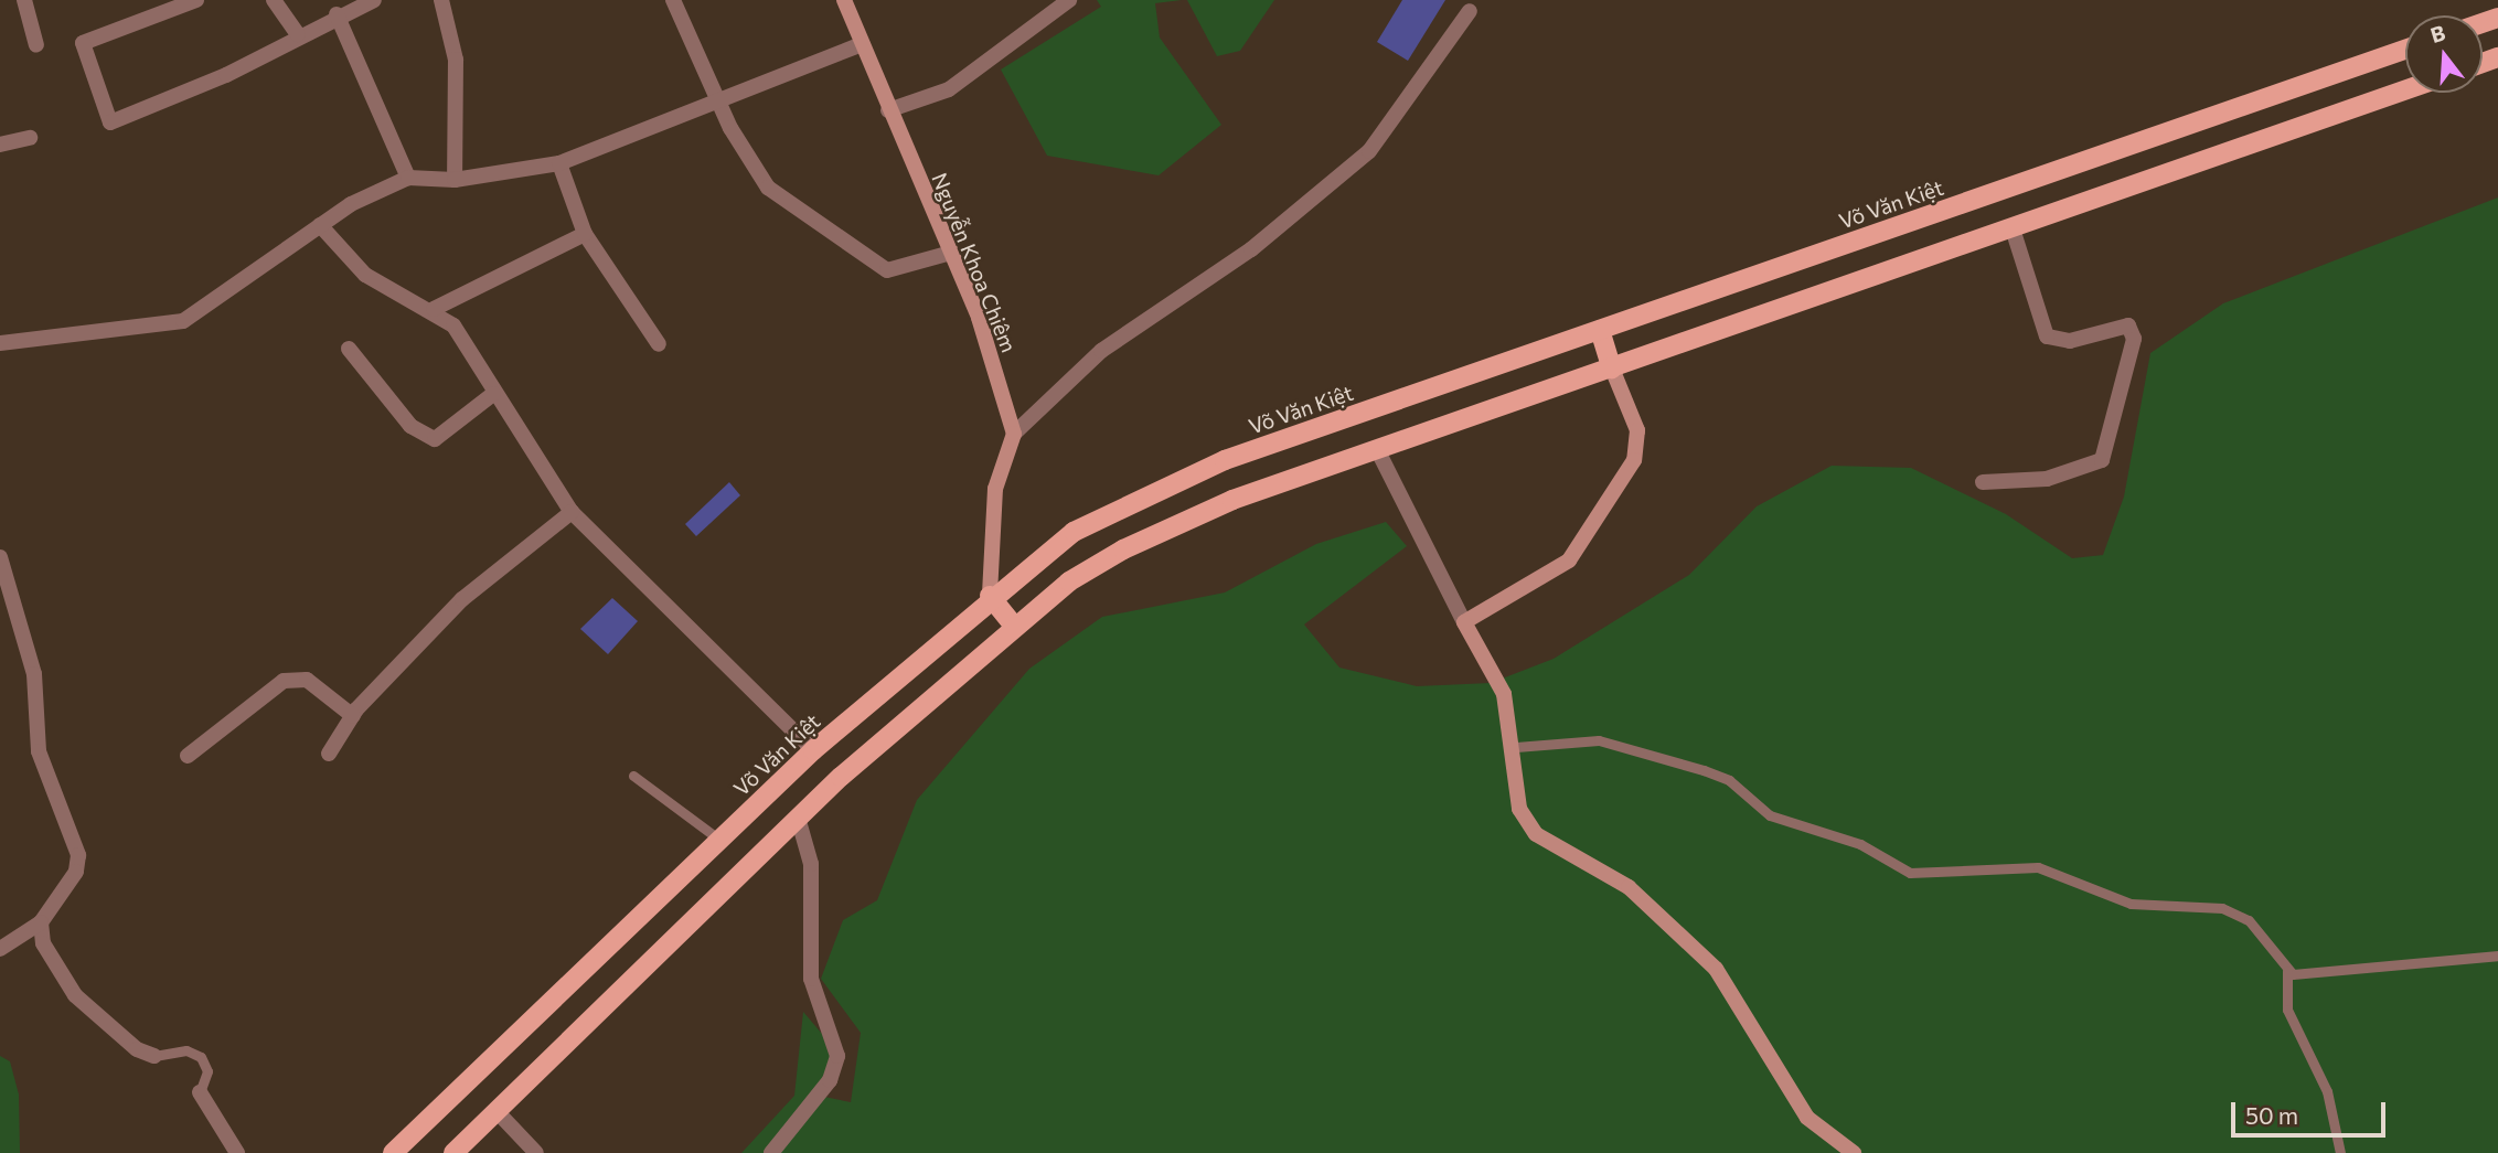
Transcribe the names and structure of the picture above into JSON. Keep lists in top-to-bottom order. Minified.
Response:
{"streets":{"main road":["Võ Văn Kiệt"],"street":["Nguyễn Khoa Chiêm"]},"scale_bar":"50 m","north":"top"}
